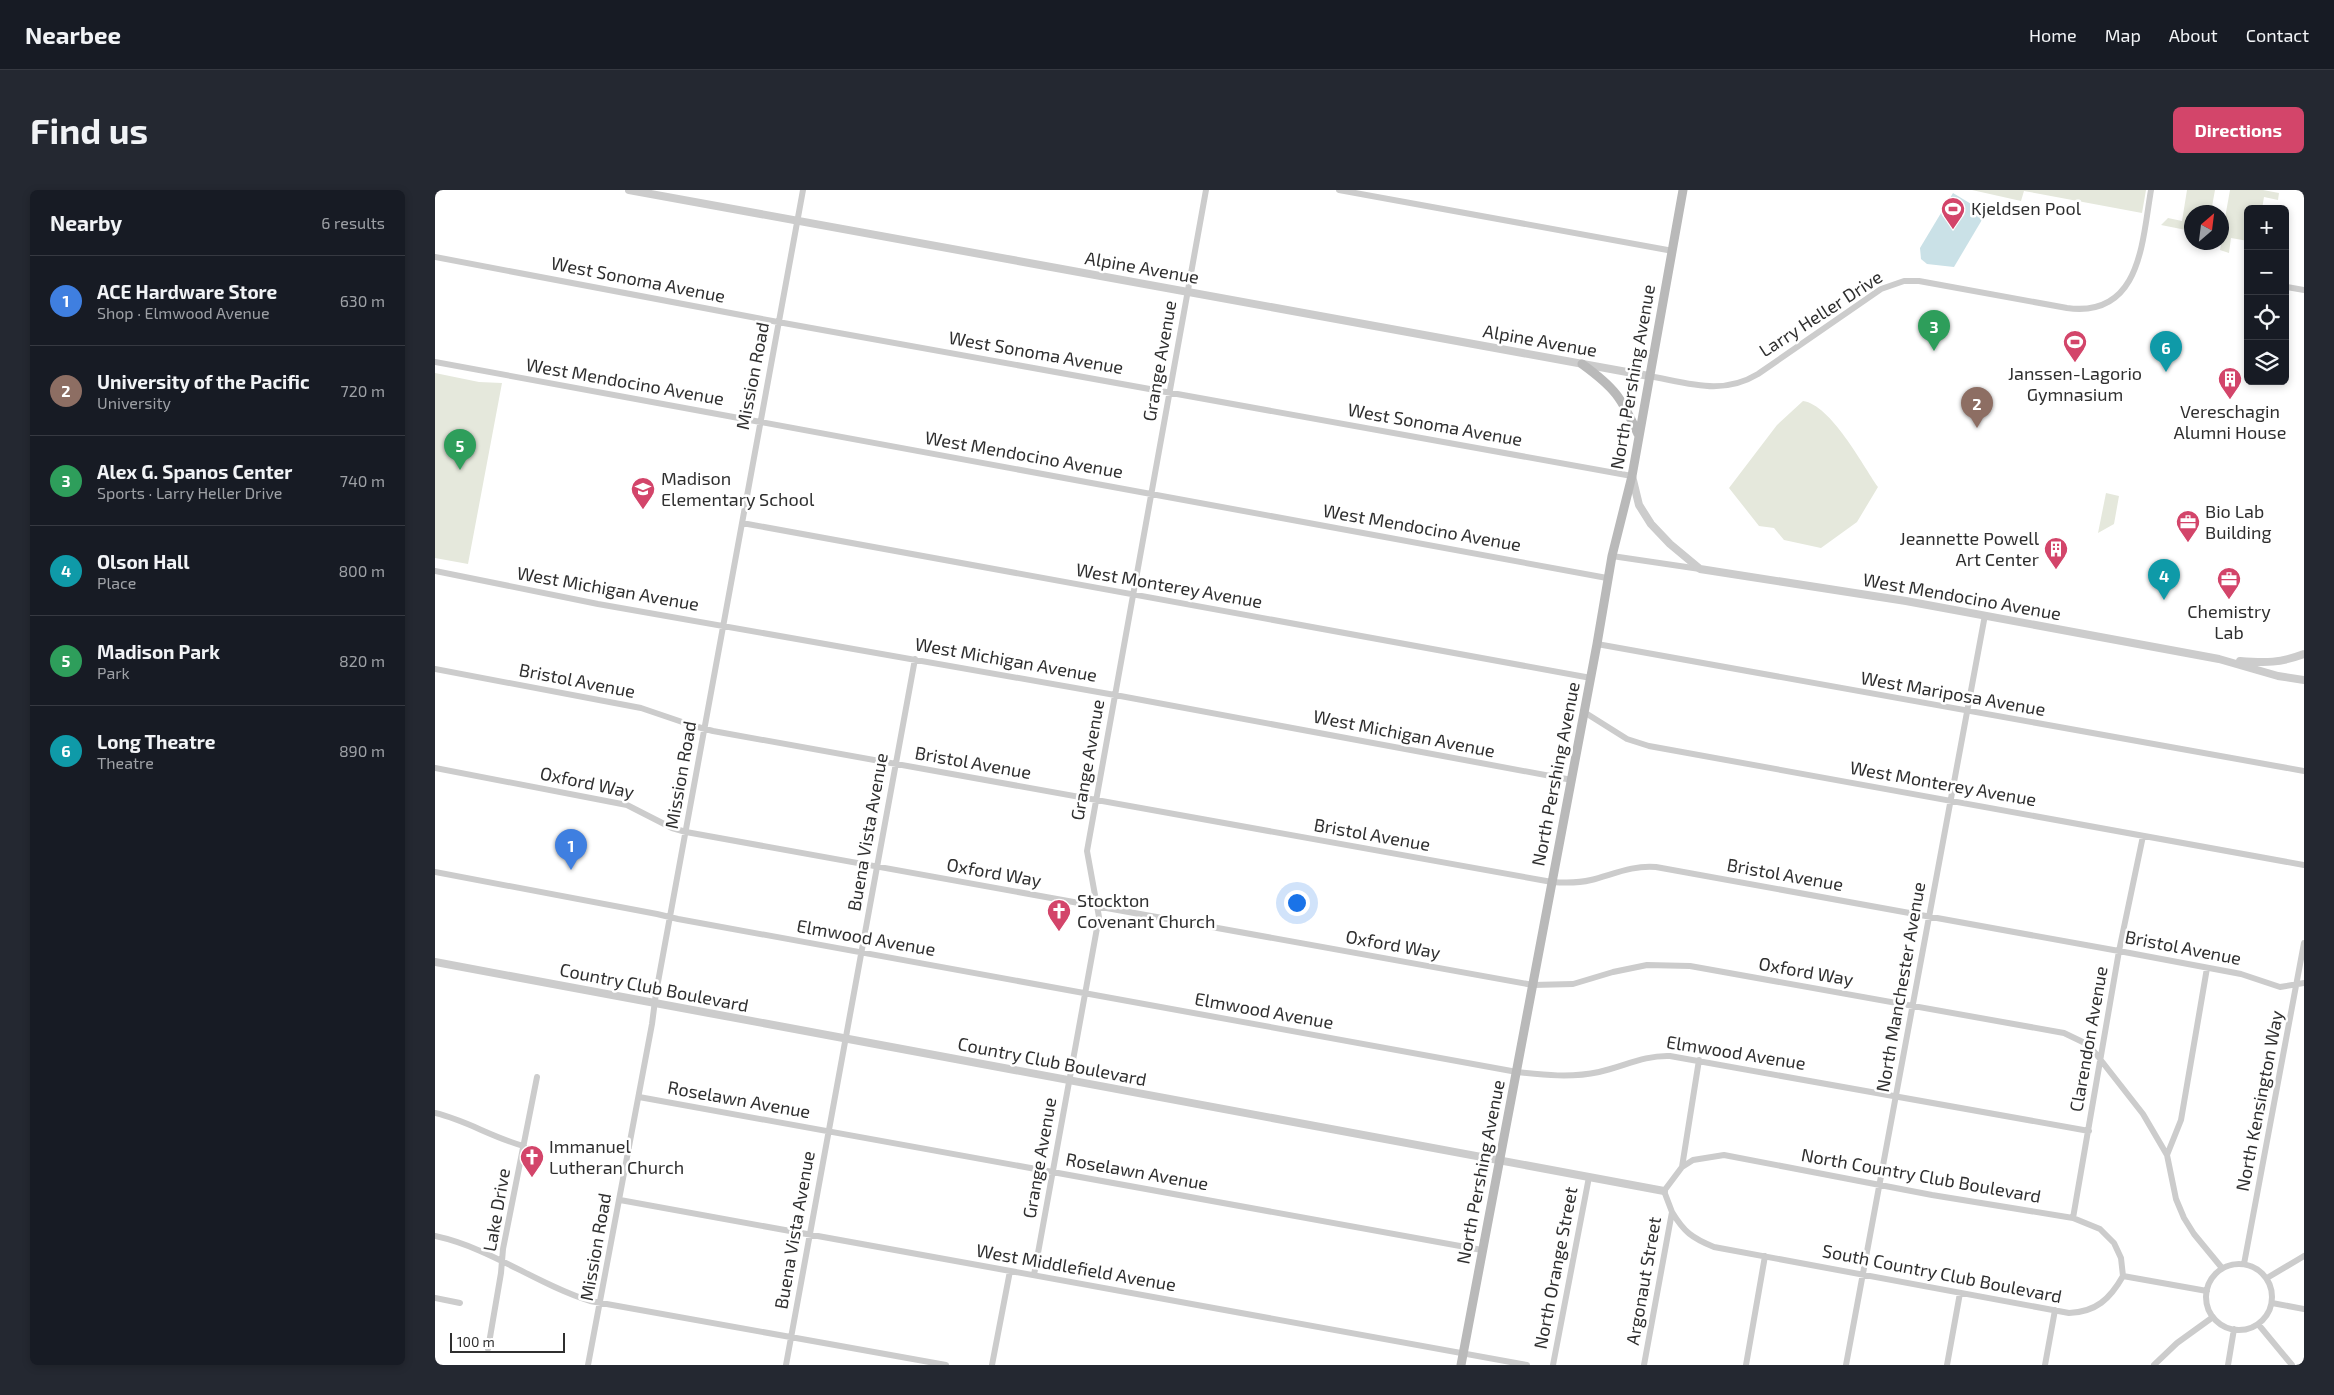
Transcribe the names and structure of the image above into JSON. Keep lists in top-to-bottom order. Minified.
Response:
{"streets":{"main road":["North Pershing Avenue"],"street":["Alpine Avenue","West Sonoma Avenue","Larry Heller Drive","Grange Avenue","Mission Road","West Mendocino Avenue","West Monterey Avenue","West Michigan Avenue","Bristol Avenue","West Mariposa Avenue","Oxford Way","Buena Vista Avenue","Elmwood Avenue","North Manchester Avenue","Country Club Boulevard","Clarendon Avenue","Roselawn Avenue","North Kensington Way","North Country Club Boulevard","Lake Drive","West Middlefield Avenue","North Orange Street","South Country Club Boulevard","Argonaut Street"]},"crossings":[["Alpine Avenue","Larry Heller Drive"],["Alpine Avenue","Grange Avenue"],["Alpine Avenue","Mission Road"],["Alpine Avenue","North Pershing Avenue"],["West Sonoma Avenue","Grange Avenue"],["West Sonoma Avenue","Mission Road"],["West Sonoma Avenue","North Pershing Avenue"],["Larry Heller Drive","North Pershing Avenue"],["Grange Avenue","West Mendocino Avenue"],["Grange Avenue","West Monterey Avenue"],["Grange Avenue","West Michigan Avenue"],["Grange Avenue","Bristol Avenue"],["Grange Avenue","Oxford Way"],["Grange Avenue","Elmwood Avenue"],["Grange Avenue","Country Club Boulevard"],["Grange Avenue","Roselawn Avenue"],["Grange Avenue","West Middlefield Avenue"],["Mission Road","West Mendocino Avenue"],["Mission Road","West Monterey Avenue"],["Mission Road","West Michigan Avenue"],["Mission Road","Bristol Avenue"],["Mission Road","Oxford Way"],["Mission Road","Elmwood Avenue"],["Mission Road","Country Club Boulevard"],["Mission Road","Roselawn Avenue"],["Mission Road","West Middlefield Avenue"],["North Pershing Avenue","West Mendocino Avenue"],["North Pershing Avenue","West Monterey Avenue"],["North Pershing Avenue","West Michigan Avenue"],["North Pershing Avenue","Bristol Avenue"],["North Pershing Avenue","West Mariposa Avenue"],["North Pershing Avenue","Oxford Way"],["North Pershing Avenue","Elmwood Avenue"],["North Pershing Avenue","Country Club Boulevard"],["North Pershing Avenue","Roselawn Avenue"],["North Pershing Avenue","West Middlefield Avenue"],["West Mendocino Avenue","North Manchester Avenue"],["West Monterey Avenue","North Manchester Avenue"],["West Monterey Avenue","Clarendon Avenue"],["West Michigan Avenue","Buena Vista Avenue"],["Bristol Avenue","Buena Vista Avenue"],["Bristol Avenue","North Manchester Avenue"],["Bristol Avenue","Clarendon Avenue"],["Bristol Avenue","North Kensington Way"],["West Mariposa Avenue","North Manchester Avenue"],["Oxford Way","Buena Vista Avenue"],["Oxford Way","North Manchester Avenue"],["Oxford Way","Clarendon Avenue"],["Oxford Way","North Kensington Way"],["Buena Vista Avenue","Elmwood Avenue"],["Buena Vista Avenue","Country Club Boulevard"],["Buena Vista Avenue","Roselawn Avenue"],["Buena Vista Avenue","West Middlefield Avenue"],["Elmwood Avenue","North Manchester Avenue"],["Elmwood Avenue","Clarendon Avenue"],["North Manchester Avenue","North Country Club Boulevard"],["North Manchester Avenue","South Country Club Boulevard"],["Country Club Boulevard","North Orange Street"],["Country Club Boulevard","Argonaut Street"],["Clarendon Avenue","North Country Club Boulevard"],["North Country Club Boulevard","South Country Club Boulevard"],["South Country Club Boulevard","Argonaut Street"]],"places":{"sports":["Kjeldsen Pool","Janssen-Lagorio Gymnasium"],"building":["Vereschagin Alumni House","Jeannette Powell Art Center"],"school or university":["Madison Elementary School"],"office":["Bio Lab Building","Chemistry Lab"],"church":["Stockton Covenant Church","Immanuel Lutheran Church"]},"scale_bar":"100 m","north":"top right","page":{"header":"Nearbee","nav":["Home","Map","About","Contact"],"buttons":"Directions","title":"Find us","heading":["Nearby","6 results"],"map_buttons":["+","−"],"list":[{"mark":"1","name":"ACE Hardware Store","note":"Shop · Elmwood Avenue","value":"630 m"},{"mark":"2","name":"University of the Pacific","note":"University","value":"720 m"},{"mark":"3","name":"Alex G. Spanos Center","note":"Sports · Larry Heller Drive","value":"740 m"},{"mark":"4","name":"Olson Hall","note":"Place","value":"800 m"},{"mark":"5","name":"Madison Park","note":"Park","value":"820 m"},{"mark":"6","name":"Long Theatre","note":"Theatre","value":"890 m"}],"pins":["3","6","2","5","4","1"],"scale":"100 m"}}
